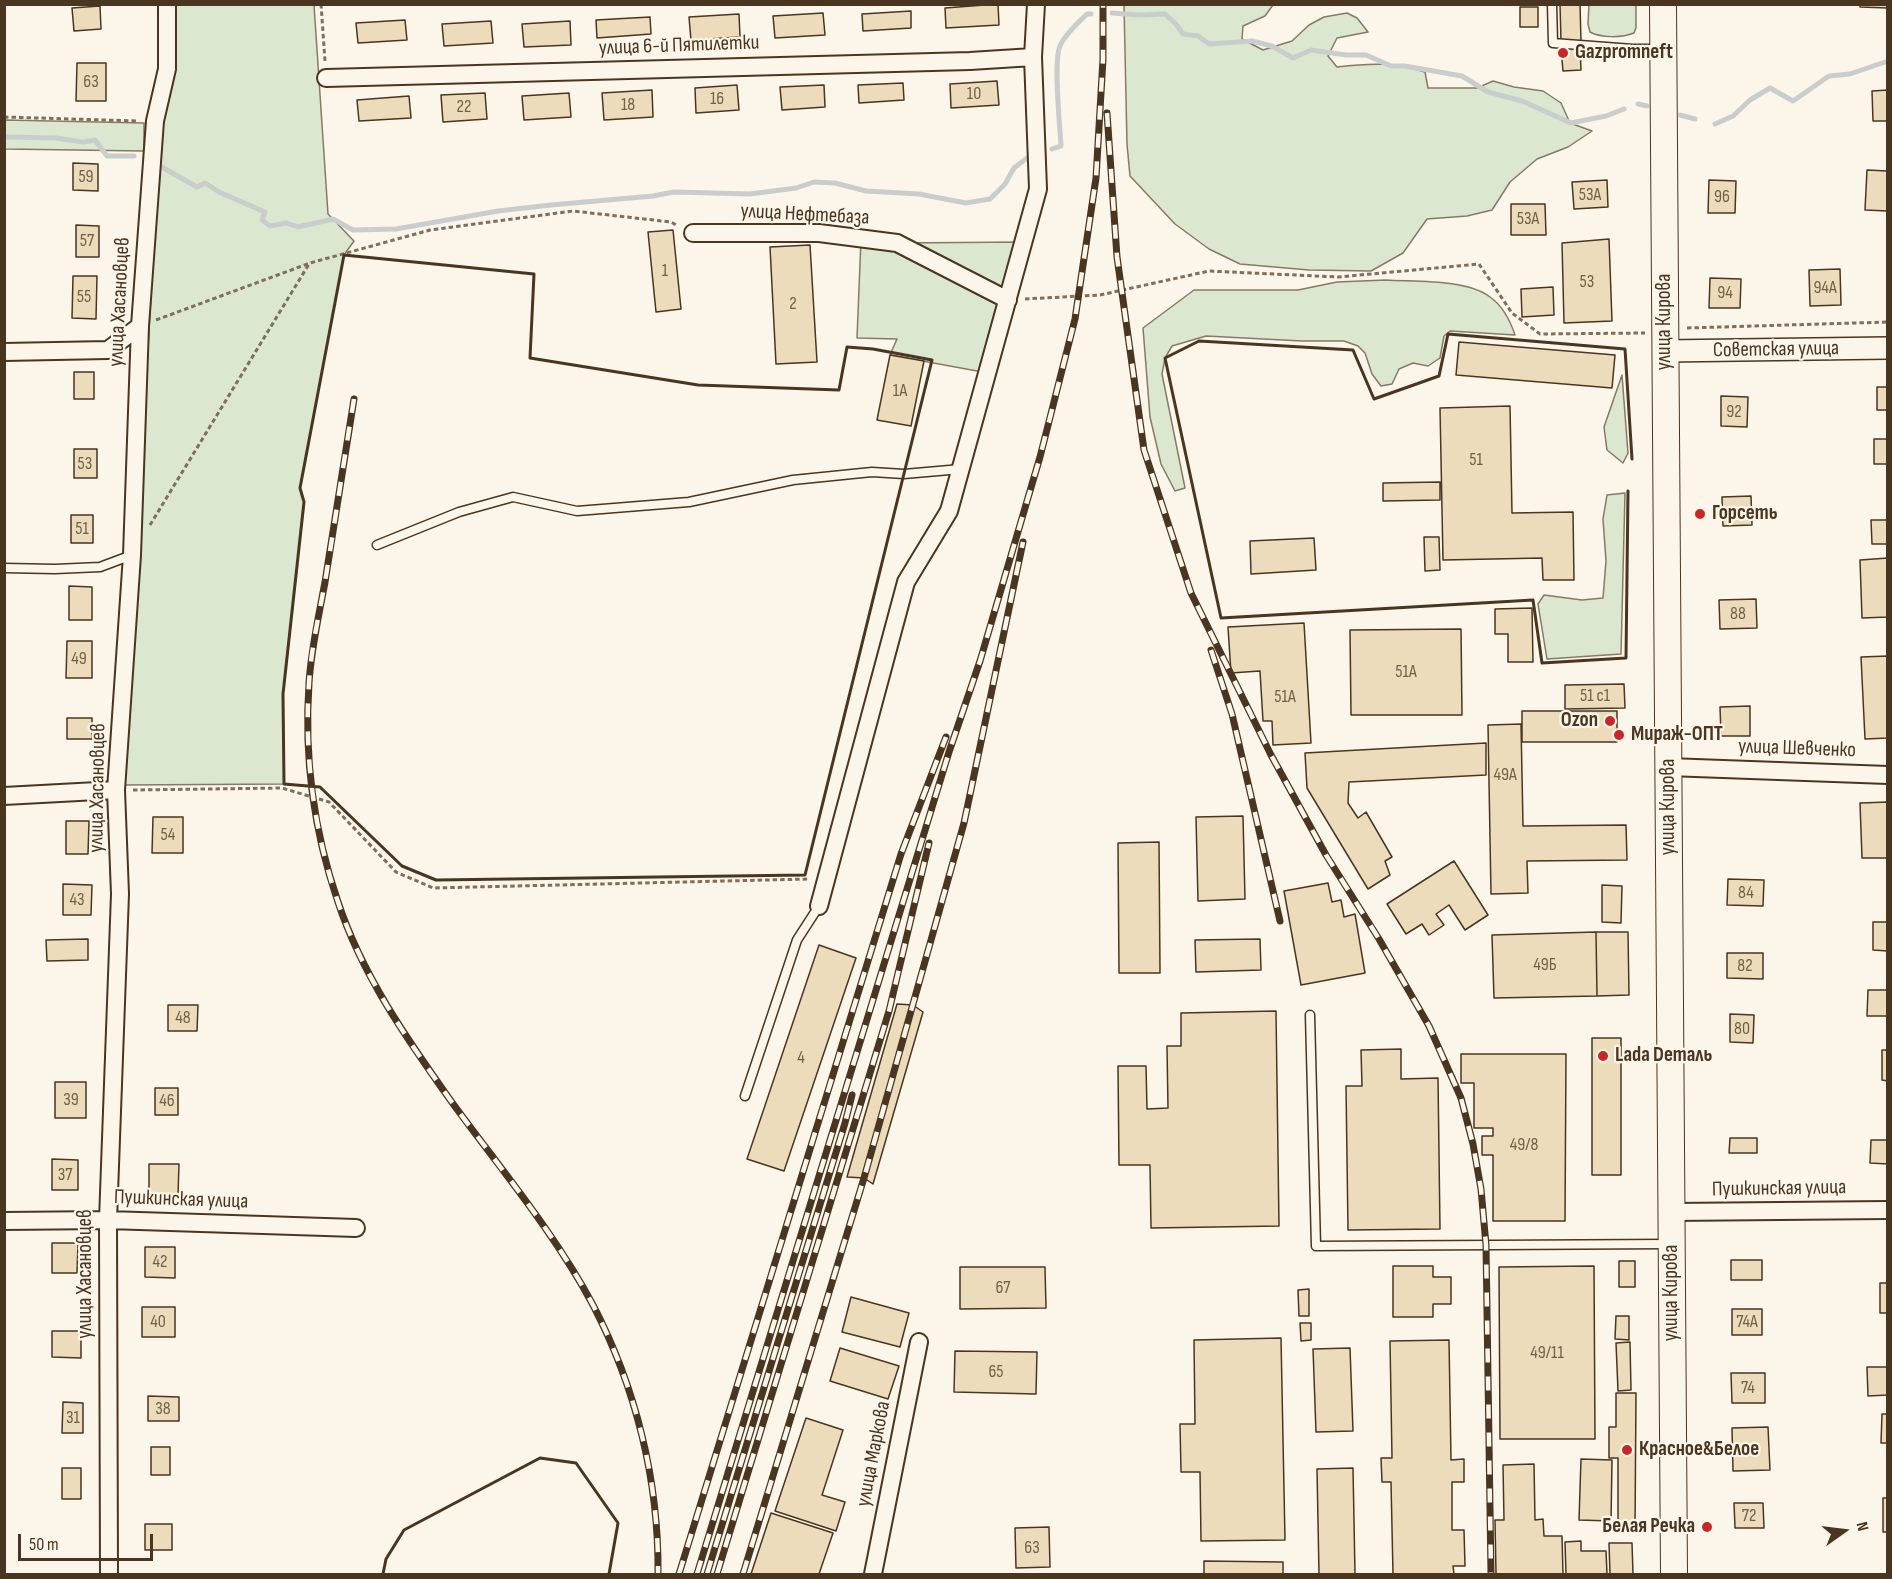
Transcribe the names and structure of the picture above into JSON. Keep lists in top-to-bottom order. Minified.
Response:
{"streets":{"main road":["улица Кирова"],"street":["улица 6-й Пятилетки","улица Нефтебаза","улица Хасановцев","Советская улица","улица Шевченко","Пушкинская улица","улица Маркова"]},"crossings":[["улица Хасановцев","Пушкинская улица"],["улица Кирова","Советская улица"],["улица Кирова","улица Шевченко"],["улица Кирова","Пушкинская улица"]],"places":["Gazpromneft","Горсеть","Ozon","Мираж-ОПТ","Lada Dеталь","Красное&Белое","Белая Речка"],"house_numbers":["63","10","16","18","22","59","53А","96","53А","57","1","53","94А","94","55","2","1А","92","51","53","51","88","49","51А","51 с1","51А","49А","54","84","43","49Б","82","48","80","4","39","46","49/8","37","42","67","40","74А","49/11","65","74","38","31","72","63"],"scale_bar":"50 m","north":"right"}
